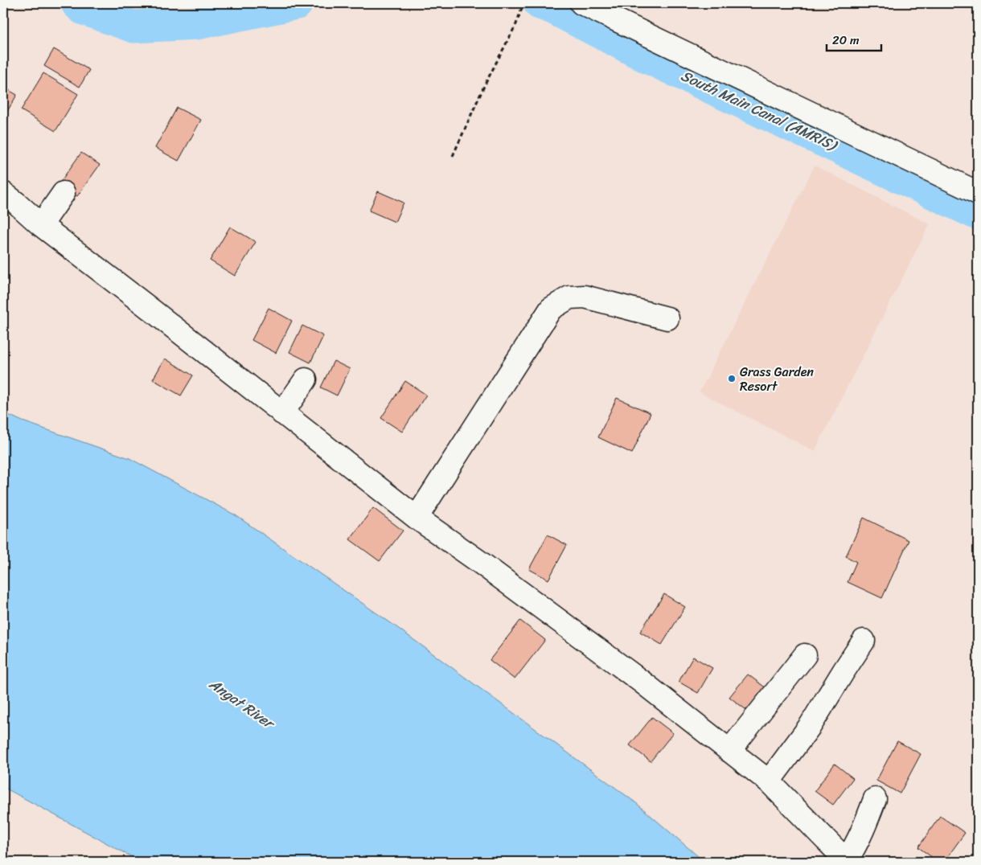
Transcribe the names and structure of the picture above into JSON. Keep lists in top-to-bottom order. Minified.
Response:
{"water":["South Main Canal (AMRIS)","Angat River"],"places":["Grass Garden Resort"],"scale_bar":"20 m"}
